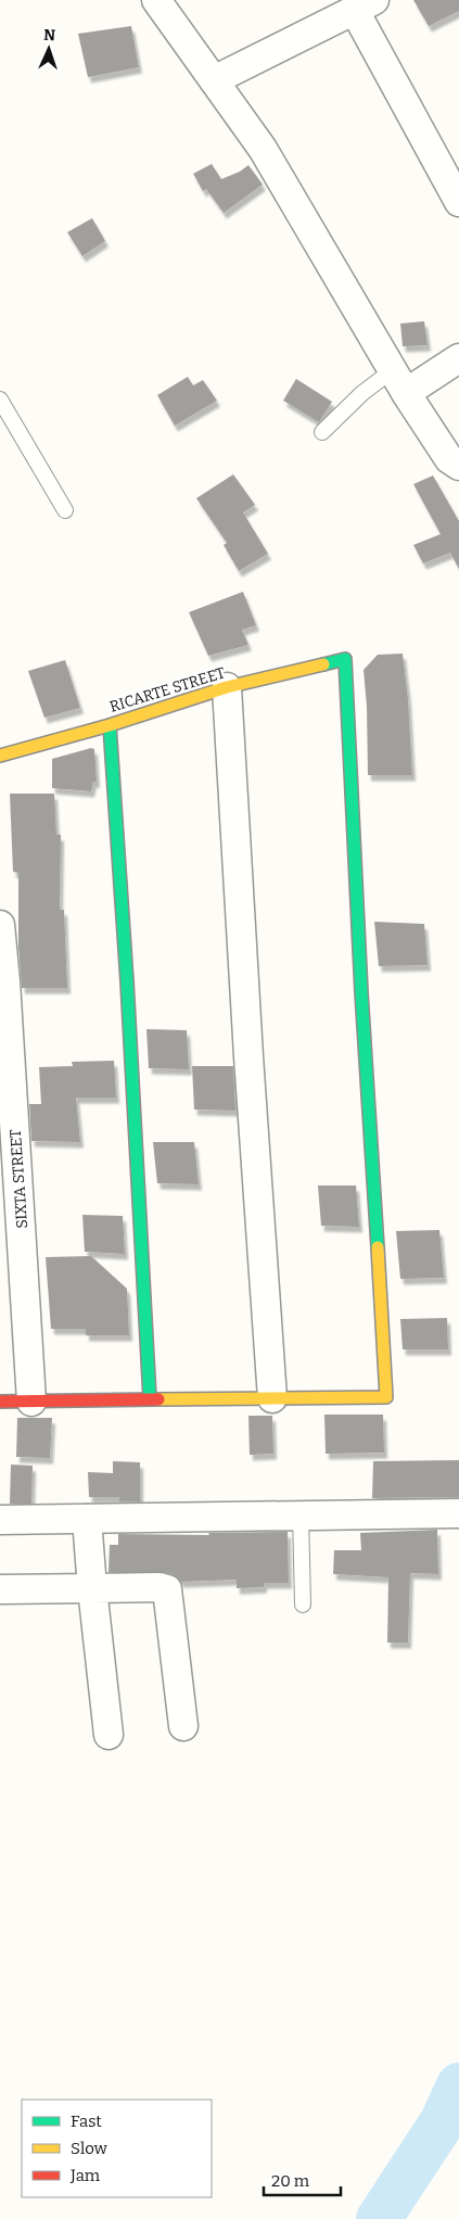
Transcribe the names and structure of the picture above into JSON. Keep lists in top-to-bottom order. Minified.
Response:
{"streets":{"street":["RICARTE STREET","SIXTA STREET"]},"legend":["Fast","Slow","Jam"],"scale_bar":"20 m","north":"top"}
